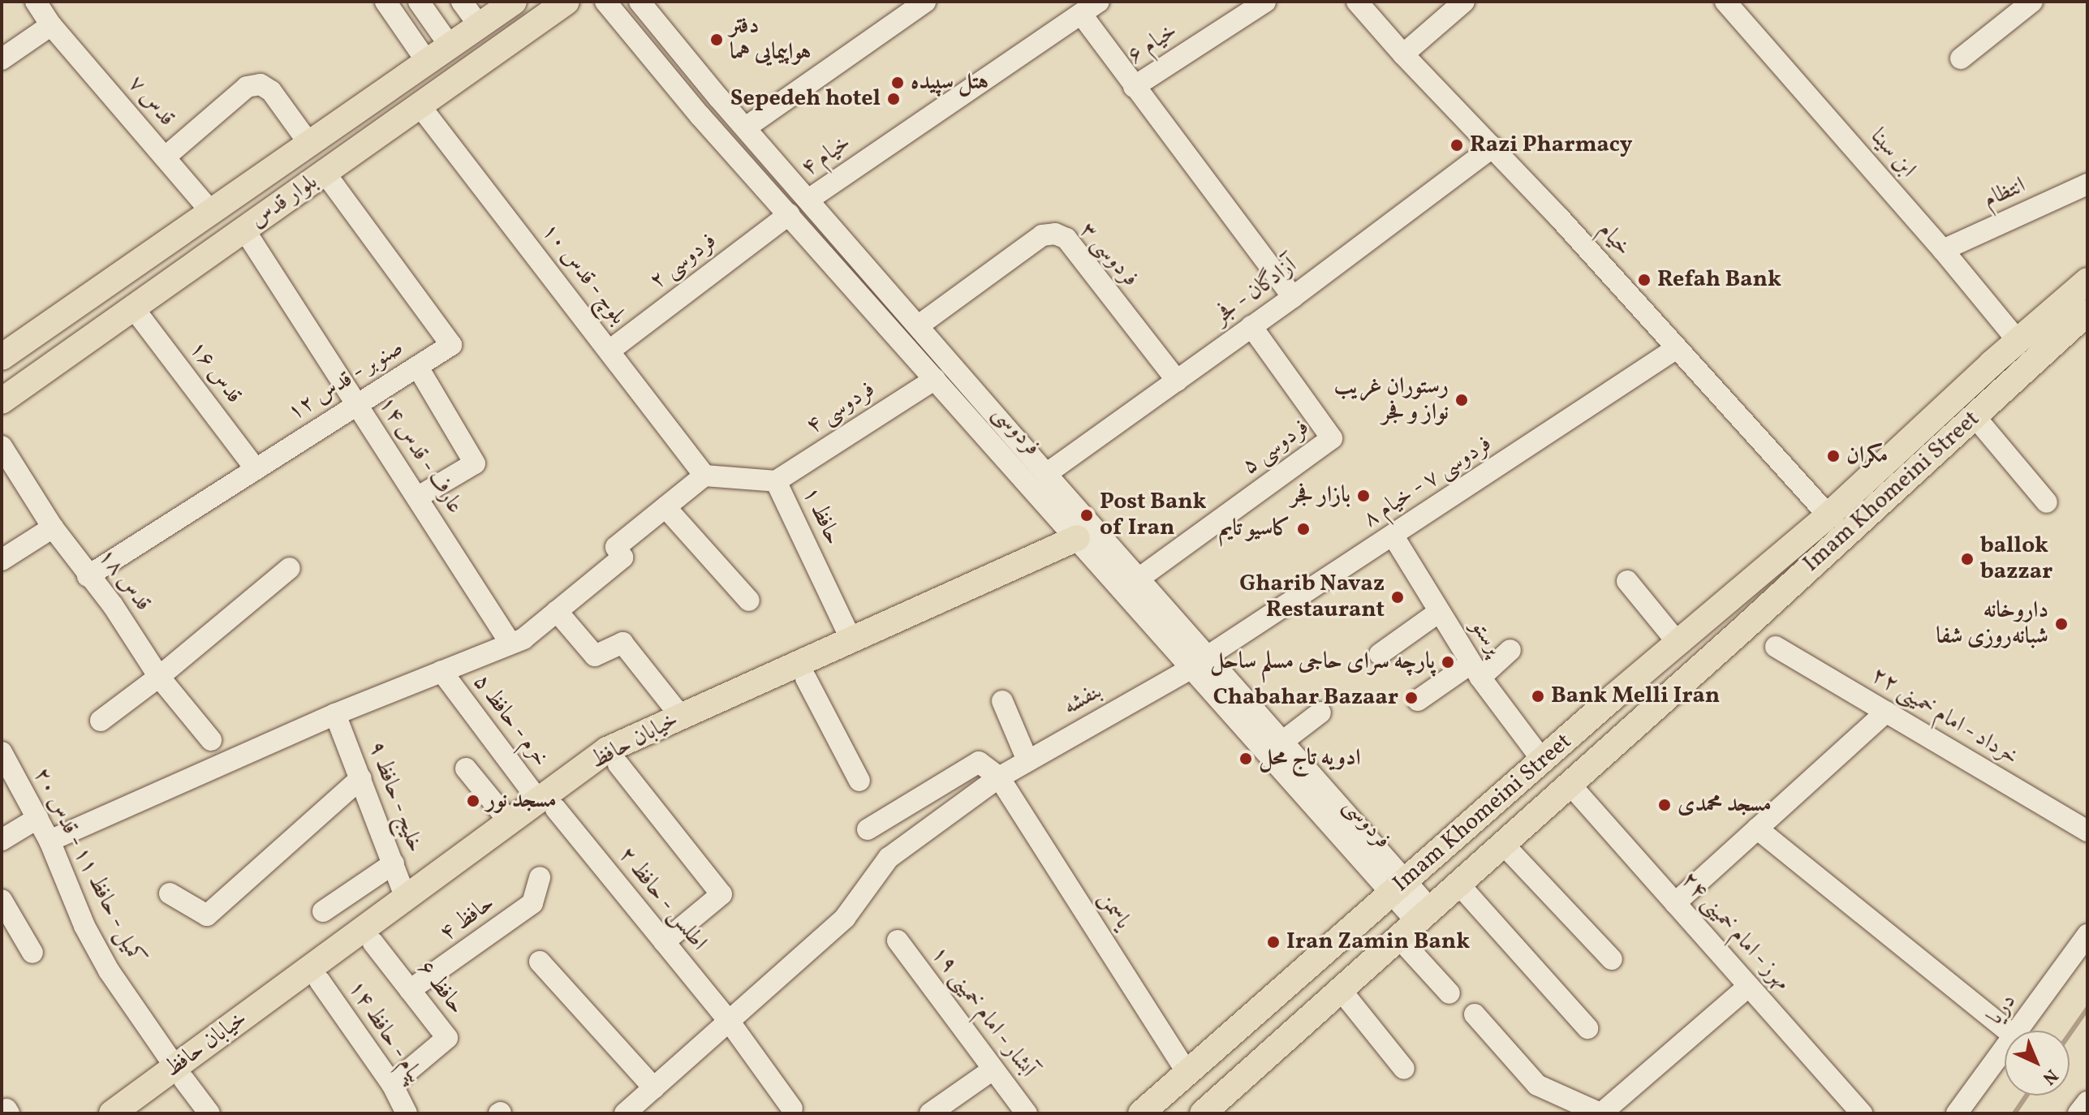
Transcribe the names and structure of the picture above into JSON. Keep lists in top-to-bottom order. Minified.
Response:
{"streets":{"main road":["بلوار قدس","Imam Khomeini Street","خیابان حافظ"],"street":["خیام ۶","قدس ۷","ابن سینا","خیام ۴","انتظام","خیام","فردوسی ۳","فردوسی ۲","بلوچ - قدس ۱۰","آزادگان - فجر","قدس ۱۶","صنوبر - قدس ۱۲","فردوسی ۴","فردوسی","فردوسی ۵","عارف - قدس ۱۴","فردوسی ۷ - خیام ۸","حافظ ۱","قدس ۱۸","پرستو","بنفشه","خرداد - امام خمینی ۲۲","خرم - حافظ ۵","خلیج - حافظ ۹","کمیل - حافظ ۱۱ - قدس ۲۰","اطلس - حافظ ۲","یاسمن","حافظ ۴","مهرز - امام خمینی ۲۴","حافظ ۶","دریا","آبشار - امام خمینی ۱۹","پیام - حافظ ۱۴"]},"crossings":[["قدس ۷","بلوار قدس"],["ابن سینا","انتظام"],["ابن سینا","Imam Khomeini Street"],["خیام ۴","فردوسی"],["بلوار قدس","بلوچ - قدس ۱۰"],["بلوار قدس","قدس ۱۶"],["بلوار قدس","صنوبر - قدس ۱۲"],["بلوار قدس","عارف - قدس ۱۴"],["خیام","آزادگان - فجر"],["خیام","فردوسی ۷ - خیام ۸"],["خیام","Imam Khomeini Street"],["فردوسی ۳","آزادگان - فجر"],["فردوسی ۳","فردوسی"],["فردوسی ۲","بلوچ - قدس ۱۰"],["فردوسی ۲","فردوسی"],["بلوچ - قدس ۱۰","حافظ ۱"],["آزادگان - فجر","فردوسی"],["آزادگان - فجر","فردوسی ۵"],["قدس ۱۶","صنوبر - قدس ۱۲"],["صنوبر - قدس ۱۲","عارف - قدس ۱۴"],["صنوبر - قدس ۱۲","قدس ۱۸"],["فردوسی ۴","فردوسی"],["فردوسی ۴","حافظ ۱"],["فردوسی","فردوسی ۵"],["فردوسی","فردوسی ۷ - خیام ۸"],["فردوسی","Imam Khomeini Street"],["فردوسی","بنفشه"],["فردوسی","خیابان حافظ"],["فردوسی ۷ - خیام ۸","پرستو"],["فردوسی ۷ - خیام ۸","بنفشه"],["Imam Khomeini Street","پرستو"],["Imam Khomeini Street","یاسمن"],["Imam Khomeini Street","مهرز - امام خمینی ۲۴"],["حافظ ۱","خیابان حافظ"],["بنفشه","اطلس - حافظ ۲"],["بنفشه","یاسمن"],["خرم - حافظ ۵","خیابان حافظ"],["خرم - حافظ ۵","اطلس - حافظ ۲"],["خیابان حافظ","خلیج - حافظ ۹"],["خیابان حافظ","کمیل - حافظ ۱۱ - قدس ۲۰"],["خیابان حافظ","اطلس - حافظ ۲"],["خیابان حافظ","حافظ ۶"],["خیابان حافظ","پیام - حافظ ۱۴"],["حافظ ۴","حافظ ۶"],["حافظ ۶","پیام - حافظ ۱۴"]],"places":["دفتر هواپیمایی هما","هتل سپیده","Sepedeh hotel","Razi Pharmacy","Refah Bank","رستوران غریب نواز و فجر","مکران","بازار فجر","Post Bank of Iran","کاسیو تایم","ballok bazzar","Gharib Navaz Restaurant","داروخانه شبانه‌روزی شفا","پارچه سرای حاجی مسلم ساحل","Bank Melli Iran","Chabahar Bazaar","ادویه تاج محل","مسجد نور","مسجد محمدی","Iran Zamin Bank"],"north":"bottom right"}
